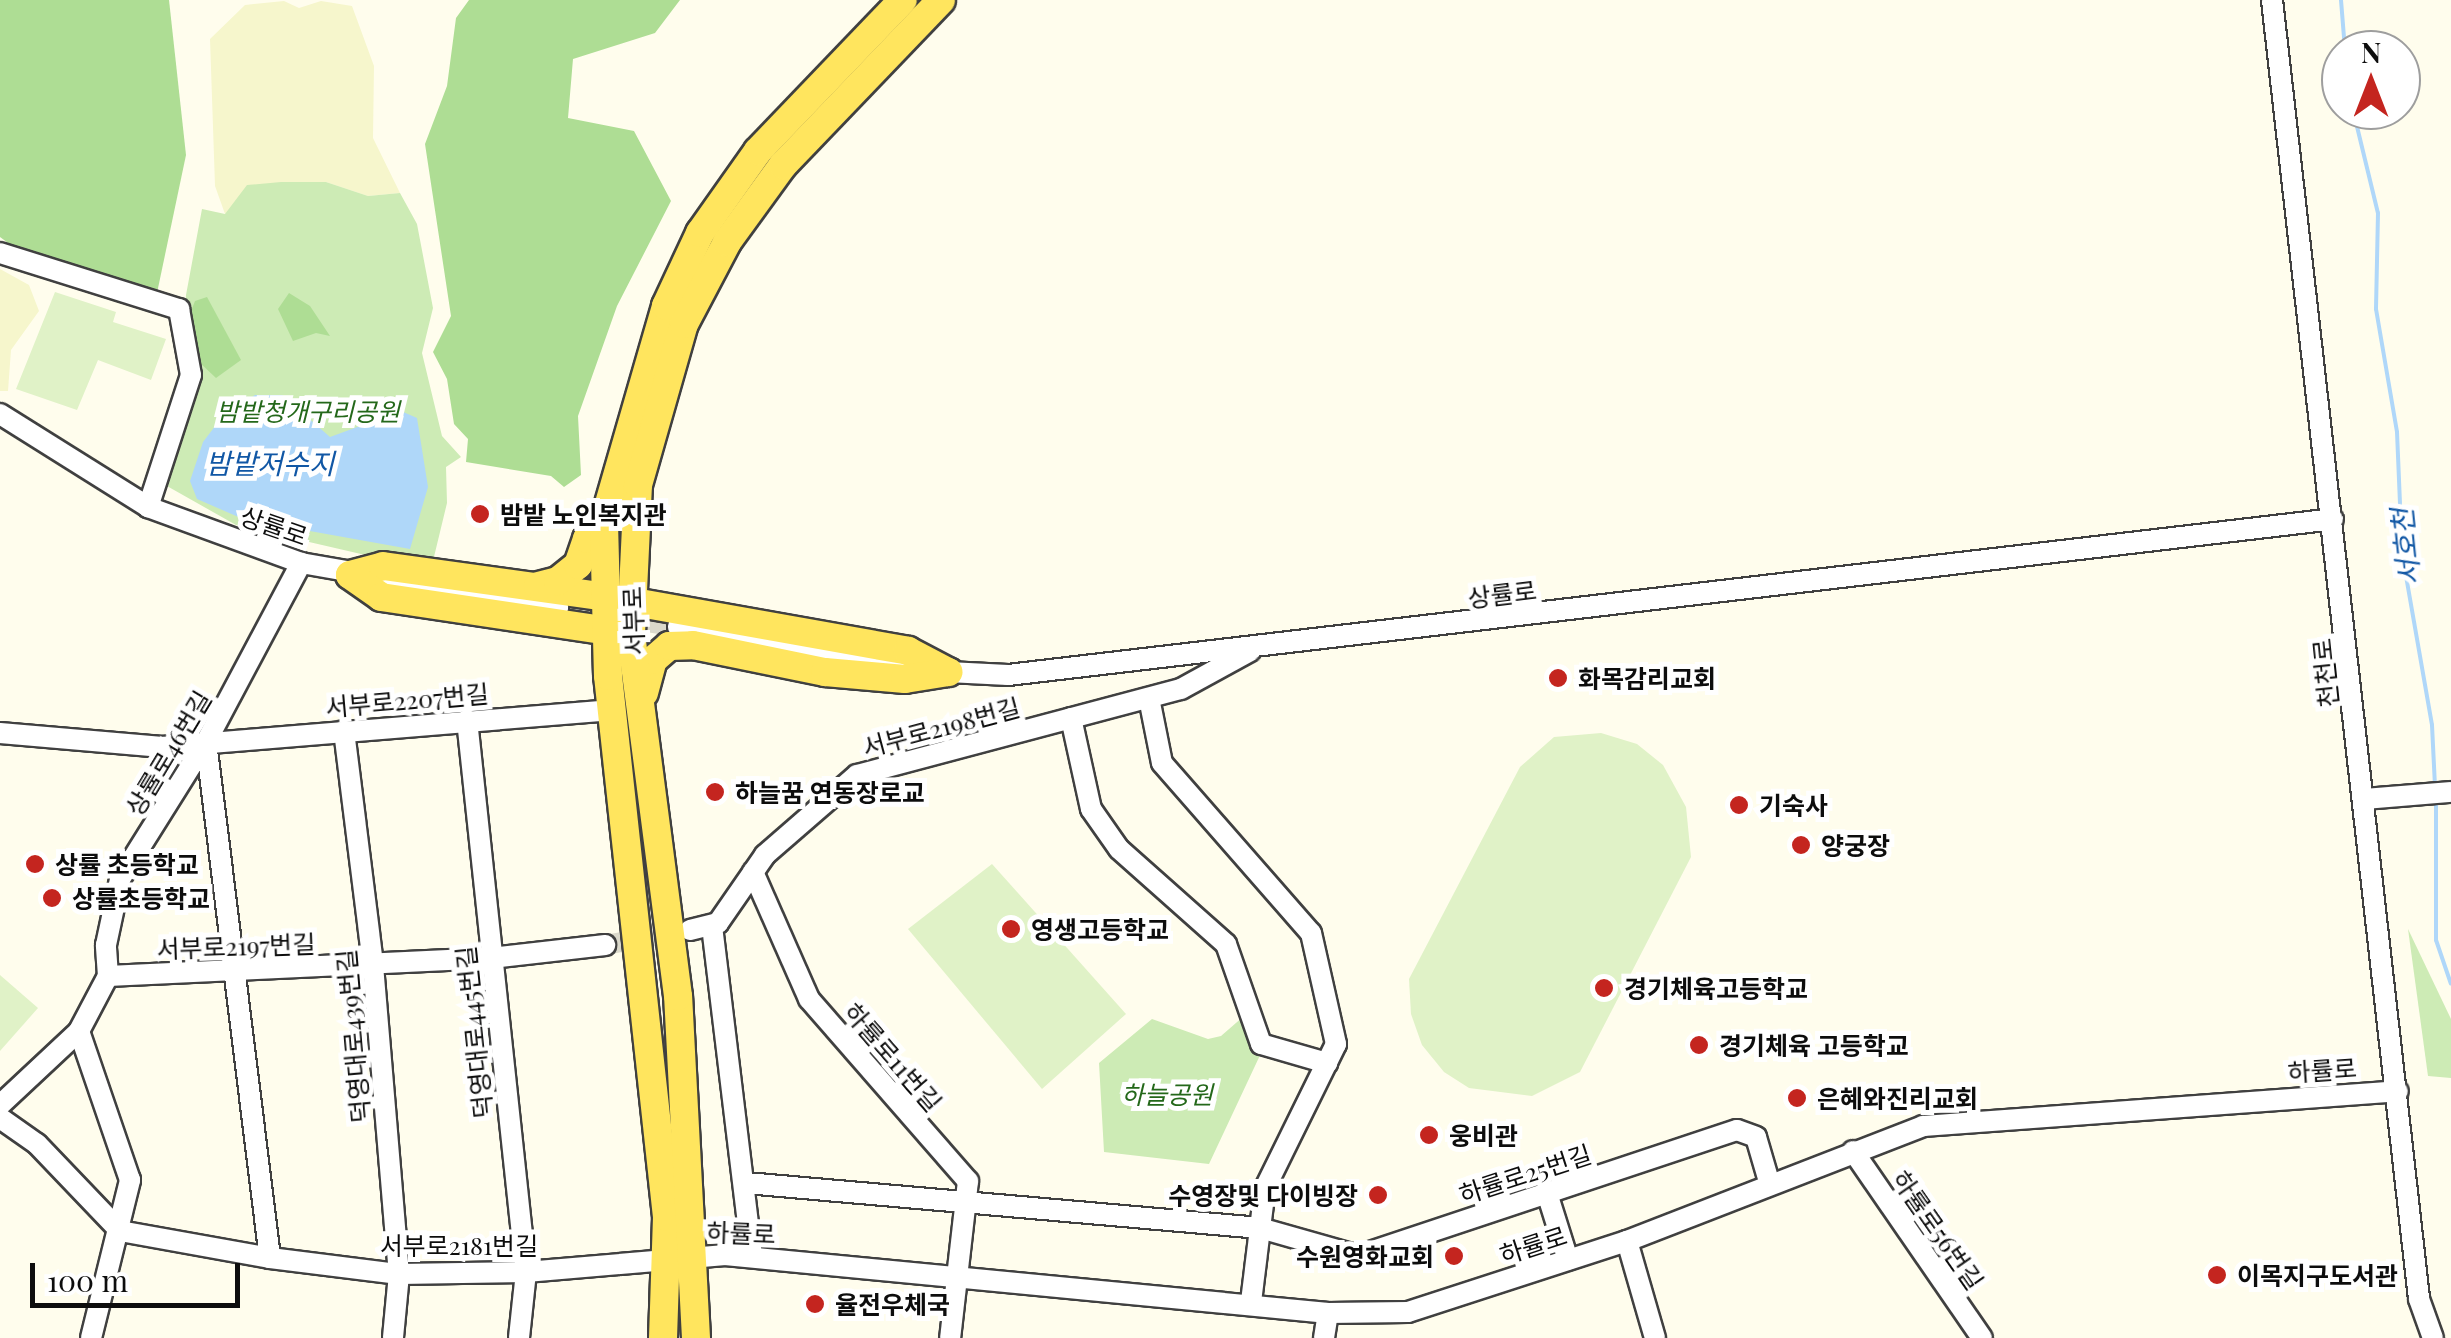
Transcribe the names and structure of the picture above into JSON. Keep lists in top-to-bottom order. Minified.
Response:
{"streets":{"main road":["서부로"],"street":["상률로","천천로","서부로2207번길","서부로2198번길","상률로46번길","서부로2197번길","덕영대로445번길","덕영대로439번길","하률로11번길","하률로","하률로25번길","하률로56번길","서부로2181번길"]},"crossings":[["상률로","천천로"],["상률로","서부로2198번길"],["상률로","상률로46번길"],["서부로","서부로2207번길"],["서부로","하률로"],["서부로","서부로2181번길"],["천천로","하률로"],["서부로2207번길","상률로46번길"],["서부로2207번길","덕영대로445번길"],["서부로2207번길","덕영대로439번길"],["서부로2198번길","하률로11번길"],["상률로46번길","서부로2197번길"],["서부로2197번길","덕영대로445번길"],["서부로2197번길","덕영대로439번길"],["덕영대로445번길","서부로2181번길"],["덕영대로439번길","서부로2181번길"],["하률로11번길","하률로"],["하률로11번길","하률로25번길"],["하률로","하률로25번길"],["하률로","하률로56번길"],["하률로","서부로2181번길"]],"water":["밤밭저수지","서호천"],"parks":["밤밭청개구리공원","하늘공원"],"places":["밤밭 노인복지관","화목감리교회","하늘꿈 연동장로교","기숙사","양궁장","상률 초등학교","상률초등학교","영생고등학교","경기체육고등학교","경기체육 고등학교","은혜와진리교회","웅비관","수영장및 다이빙장","수원영화교회","이목지구도서관","율전우체국"],"scale_bar":"100 m","north":"top"}
